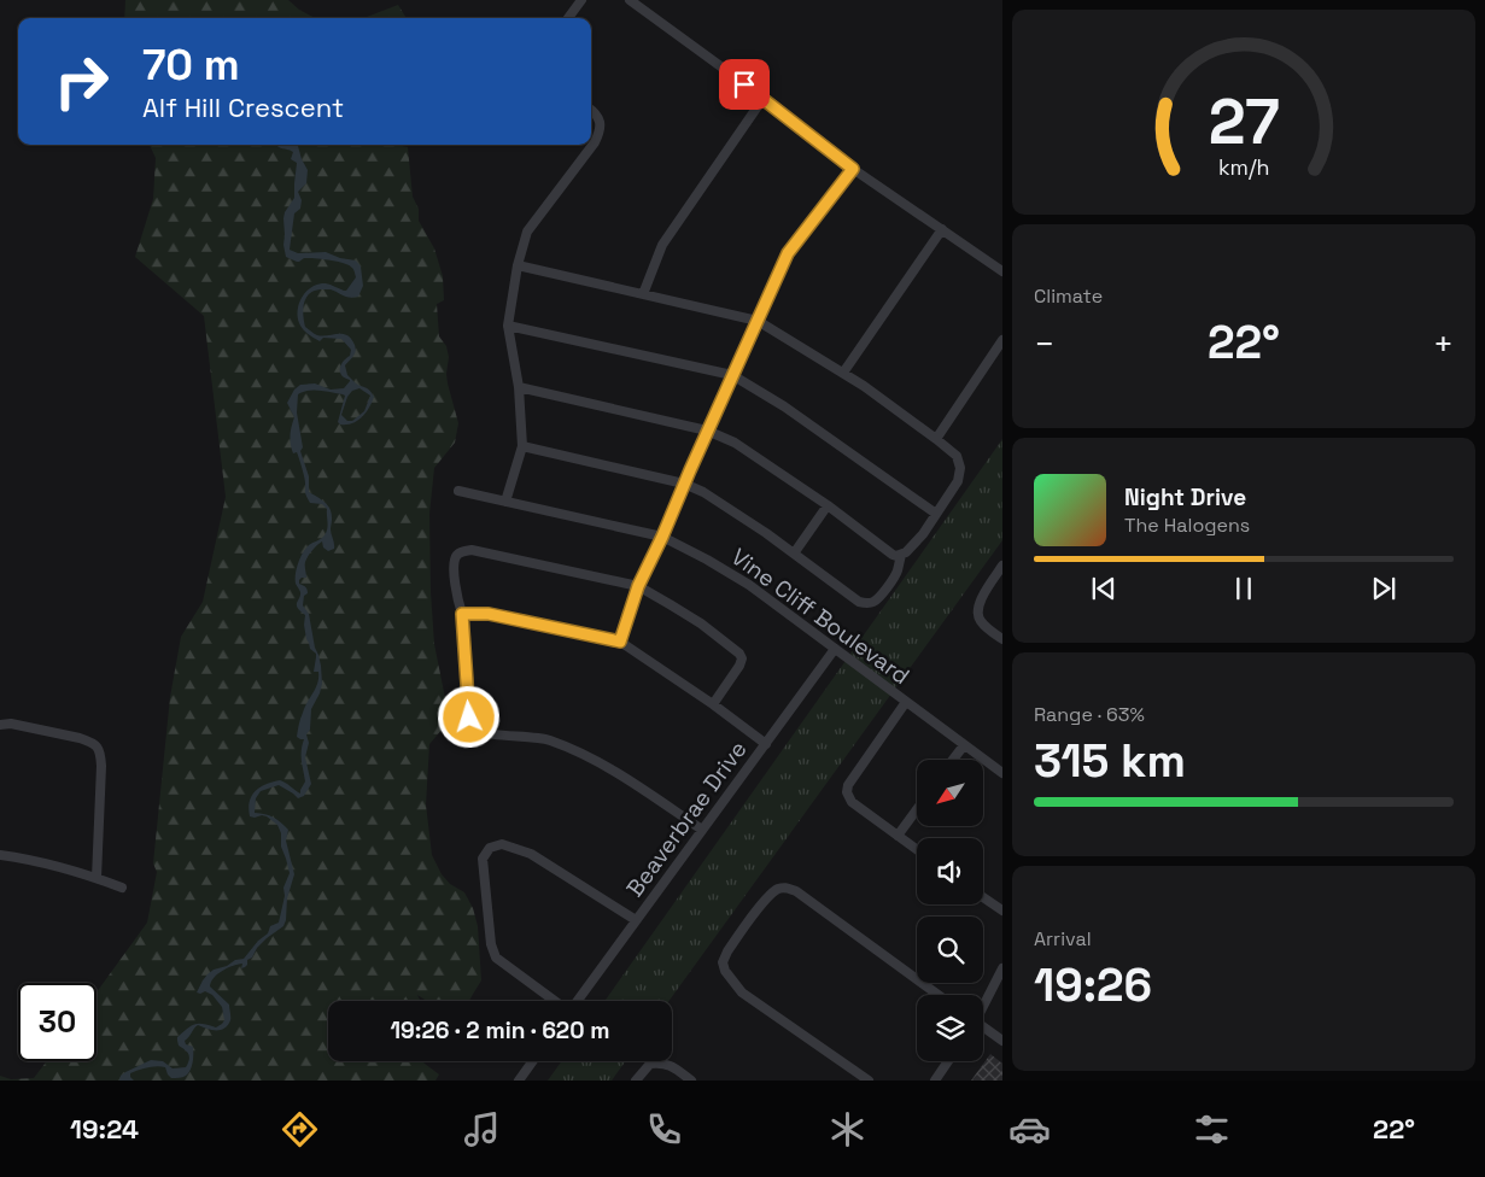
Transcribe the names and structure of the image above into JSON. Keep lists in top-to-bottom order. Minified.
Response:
{"streets":{"street":["Vine Cliff Boulevard","Beaverbrae Drive"]},"crossings":[["Vine Cliff Boulevard","Beaverbrae Drive"]],"north":"bottom left","page":{"turn":["70 m","Alf Hill Crescent"],"tile":["Climate",["Range · 63%","315 km"],["Arrival","19:26"]],"heat":["−","22°","+"],"song":["Night Drive","The Halogens"],"limit":"30","trip":"19:26 · 2 min · 620 m","tabs":["19:24","22°"],"gauge":["27","km/h"]}}
